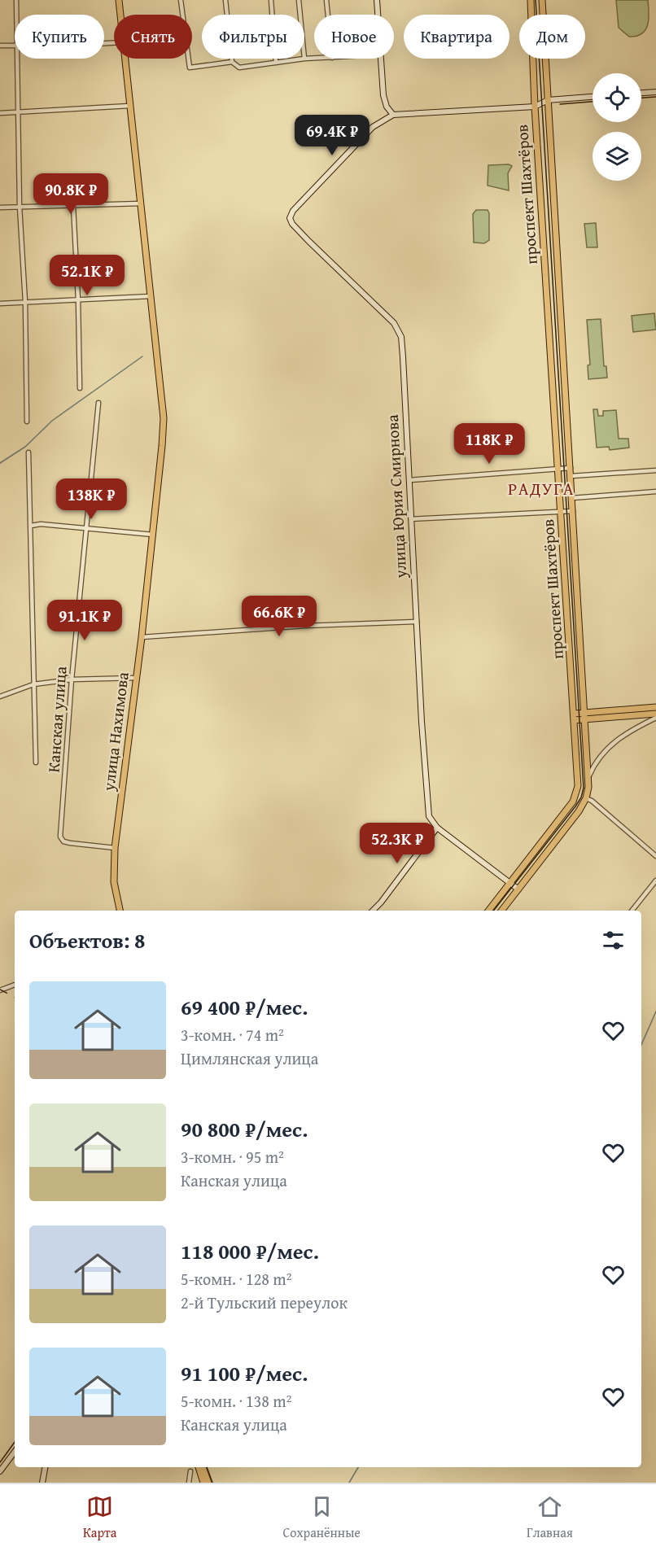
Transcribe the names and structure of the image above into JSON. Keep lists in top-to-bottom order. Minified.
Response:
{"streets":{"main road":["проспект Шахтёров","улица Нахимова"],"street":["улица Юрия Смирнова","Канская улица"]},"crossings":[["Канская улица","улица Нахимова"]],"districts":["РАДУГА"],"page":{"chip":["Купить","Снять","Фильтры","Новое","Квартира","Дом"],"price":["69.4K ₽","90.8K ₽","52.1K ₽","118K ₽","138K ₽","66.6K ₽","91.1K ₽","52.3K ₽"],"heading":"Объектов: 8","list":[{"name":"69 400 ₽/мес.","note":"3-комн. · 74 m² · Цимлянская улица"},{"name":"90 800 ₽/мес.","note":"3-комн. · 95 m² · Канская улица"},{"name":"118 000 ₽/мес.","note":"5-комн. · 128 m² · 2-й Тульский переулок"},{"name":"91 100 ₽/мес.","note":"5-комн. · 138 m² · Канская улица"}],"tabs":["Карта","Сохранённые","Главная"]}}
